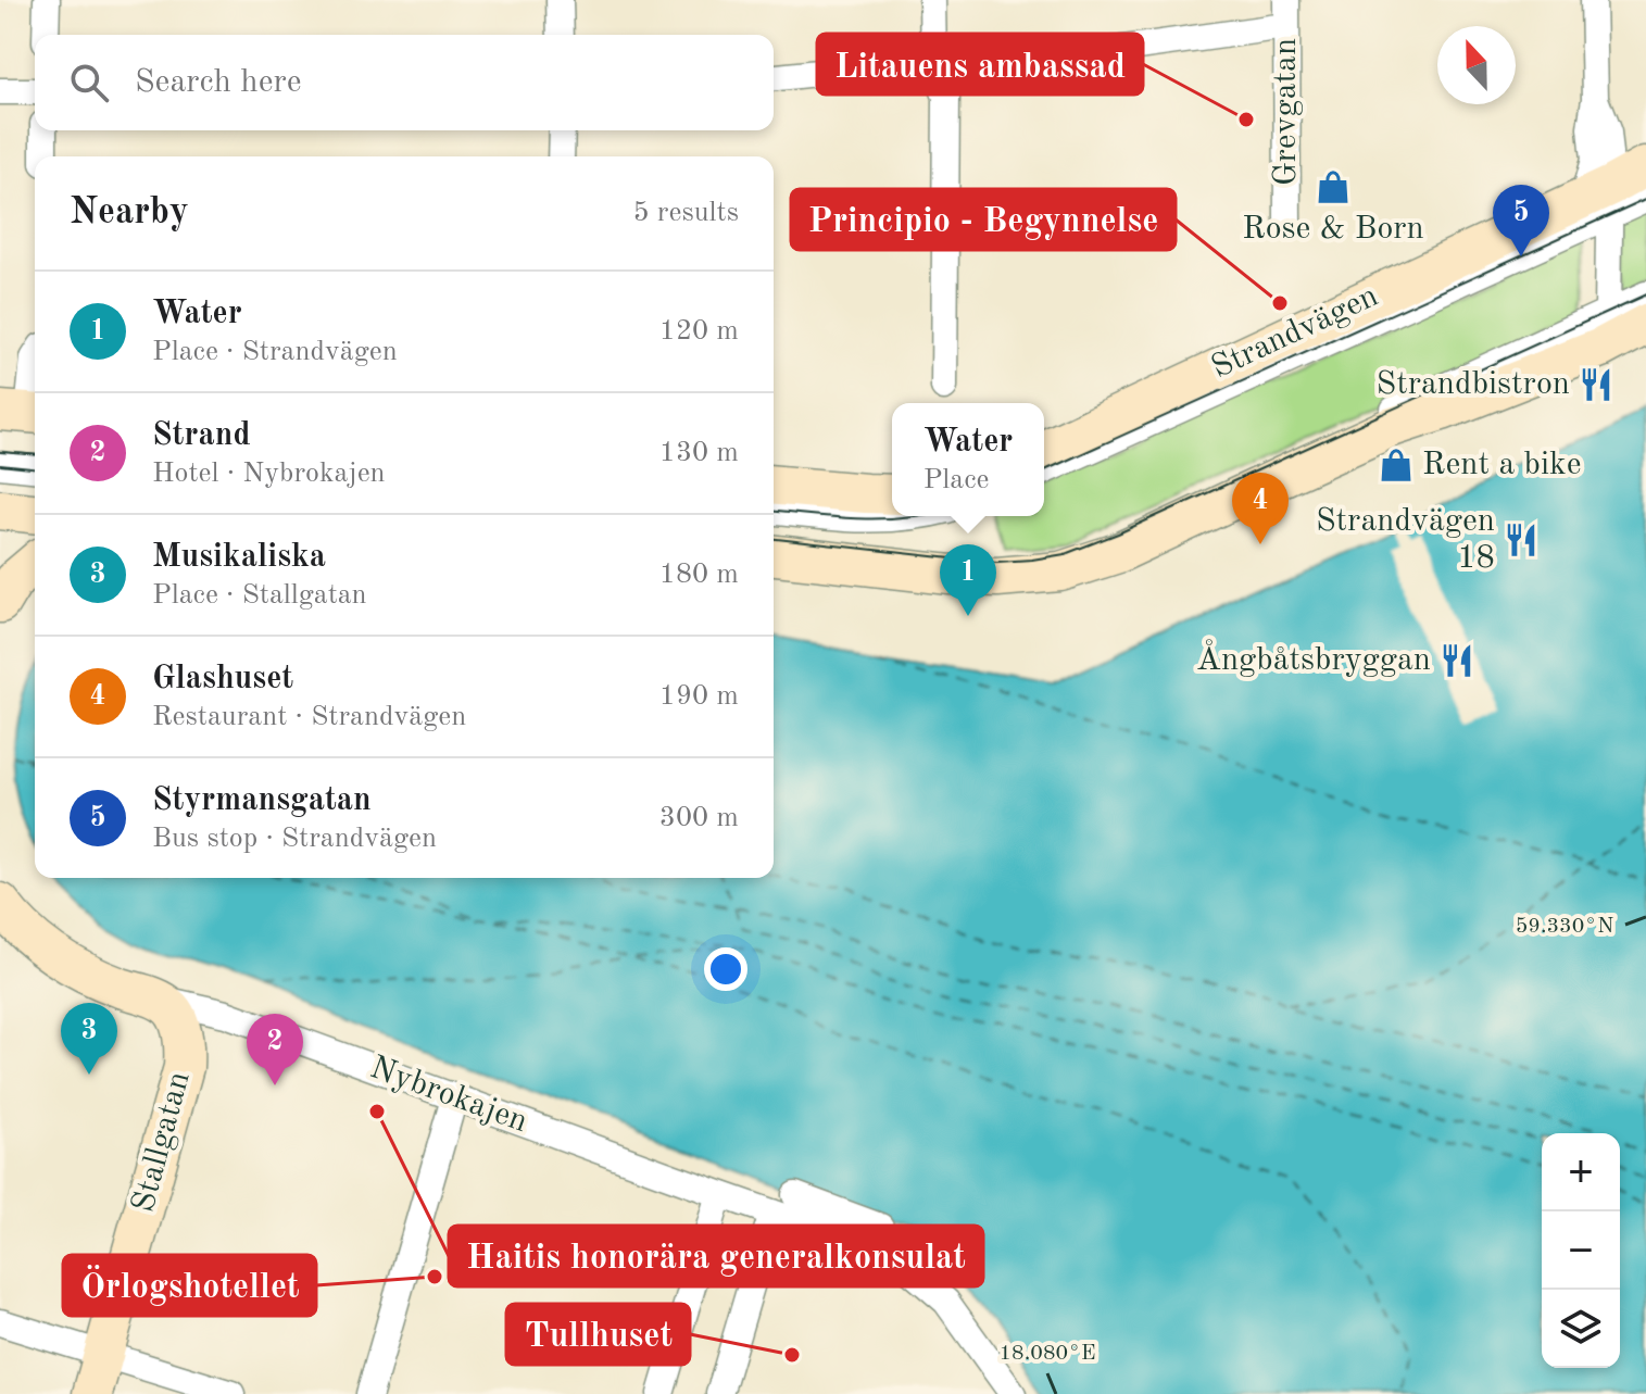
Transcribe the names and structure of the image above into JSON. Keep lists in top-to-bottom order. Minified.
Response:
{"streets":{"street":["Grevgatan","Strandvägen","Nybrokajen","Stallgatan"]},"crossings":[["Nybrokajen","Stallgatan"]],"places":{"other":["Litauens ambassad","Principio - Begynnelse","Haitis honorära generalkonsulat","Örlogshotellet","Tullhuset"],"shop":["Rose & Born","Rent a bike"],"restaurant":["Strandbistron","Strandvägen 18","Ångbåtsbryggan"]},"north":"top","page":{"search":"Search here","heading":["Nearby","5 results"],"pins":["5","4","1","3","2"],"list":[{"mark":"1","name":"Water","note":"Place · Strandvägen","value":"120 m"},{"mark":"2","name":"Strand","note":"Hotel · Nybrokajen","value":"130 m"},{"mark":"3","name":"Musikaliska","note":"Place · Stallgatan","value":"180 m"},{"mark":"4","name":"Glashuset","note":"Restaurant · Strandvägen","value":"190 m"},{"mark":"5","name":"Styrmansgatan","note":"Bus stop · Strandvägen","value":"300 m"}],"popup":["Water","Place"],"map_buttons":["+","−"]},"coordinates":["59.330°N","18.080°E"]}
